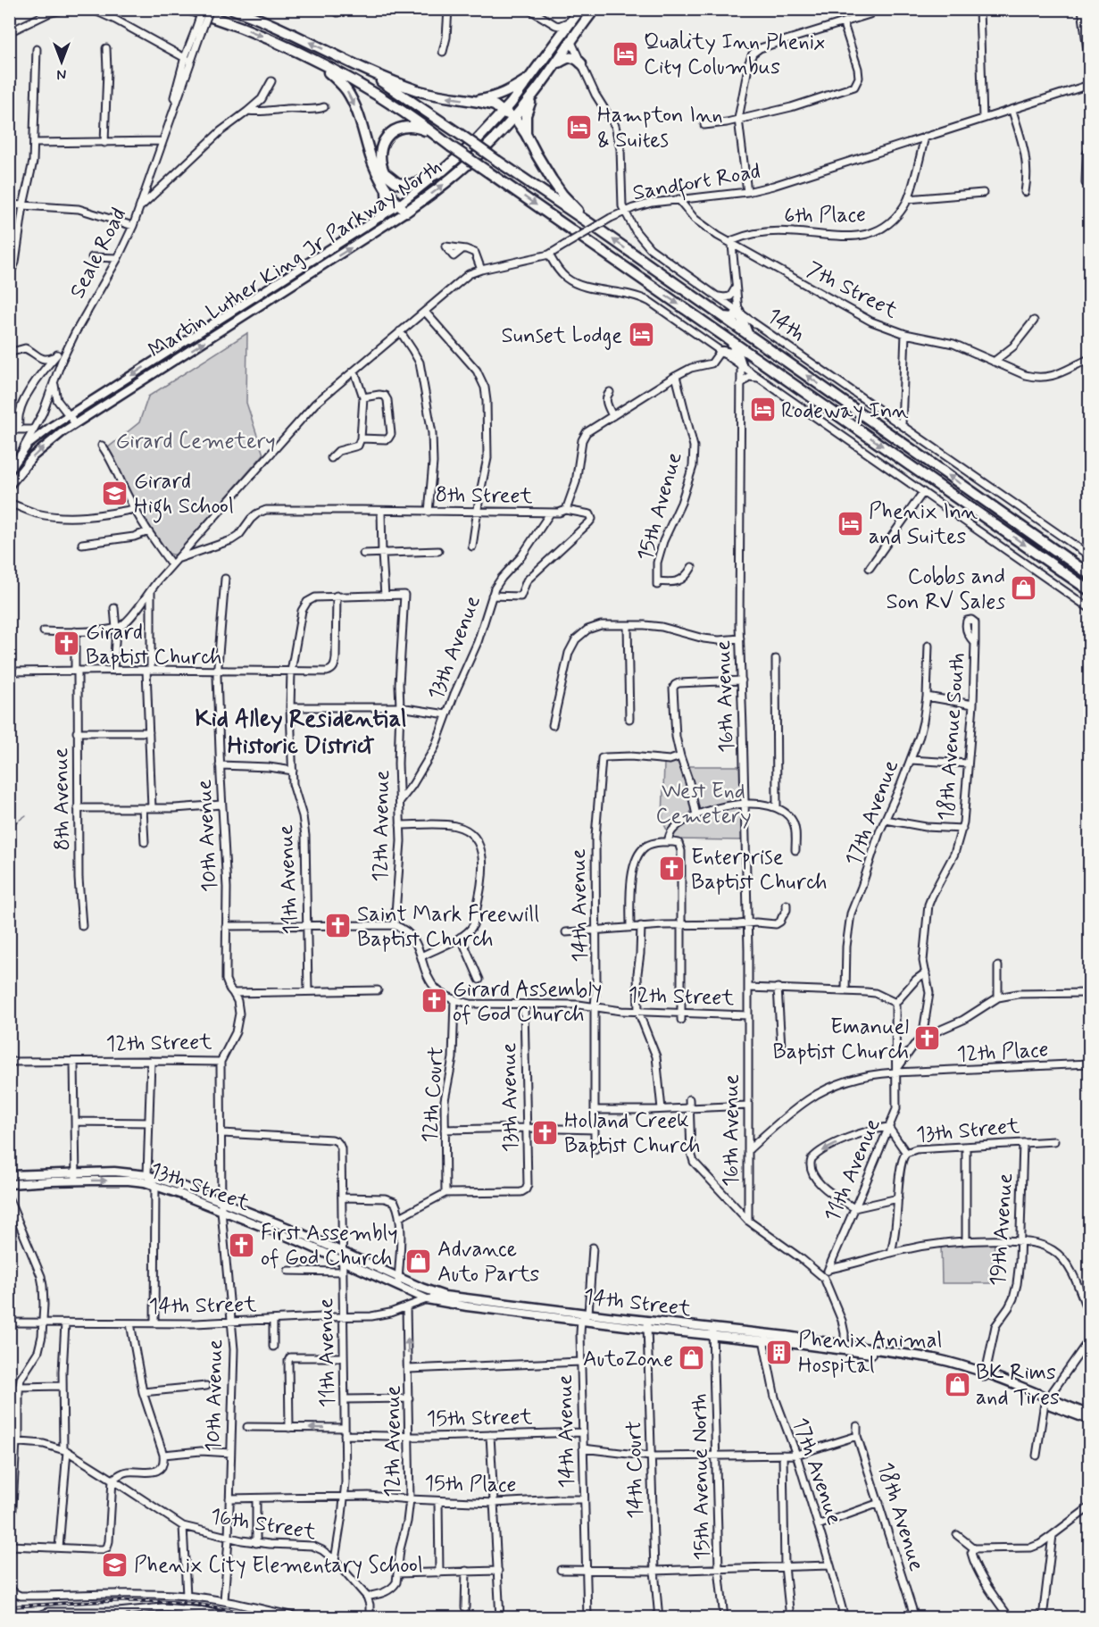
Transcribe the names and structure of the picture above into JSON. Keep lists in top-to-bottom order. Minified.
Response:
{"streets":{"highway":["Martin Luther King Jr Parkway North"],"main road":["13th Street","14th Street"],"street":["Sandfort Road","6th Place","Seale Road","7th Street","14th","8th Street","15th Avenue","13th Avenue","16th Avenue","18th Avenue South","8th Avenue","17th Avenue","12th Avenue","10th Avenue","11th Avenue","14th Avenue","12th Street","12th Place","12th Court","19th Avenue","15th Street","14th Court","15th Avenue North","15th Place","18th Avenue","16th Street"]},"crossings":[["Sandfort Road","6th Place"],["Sandfort Road","7th Street"],["Sandfort Road","14th"],["Sandfort Road","8th Street"],["6th Place","7th Street"],["Seale Road","Martin Luther King Jr Parkway North"],["Martin Luther King Jr Parkway North","14th"],["8th Street","13th Avenue"],["13th Avenue","12th Avenue"],["13th Avenue","12th Street"],["13th Avenue","12th Court"],["16th Avenue","12th Street"],["16th Avenue","12th Place"],["17th Avenue","12th Street"],["17th Avenue","14th Street"],["12th Avenue","14th Street"],["12th Avenue","15th Street"],["12th Avenue","15th Place"],["10th Avenue","11th Avenue"],["10th Avenue","12th Street"],["10th Avenue","13th Street"],["10th Avenue","14th Street"],["10th Avenue","15th Place"],["10th Avenue","16th Street"],["11th Avenue","12th Place"],["11th Avenue","13th Street"],["11th Avenue","14th Street"],["11th Avenue","15th Street"],["11th Avenue","15th Place"],["11th Avenue","16th Street"],["14th Avenue","12th Street"],["14th Avenue","14th Street"],["14th Avenue","15th Street"],["14th Avenue","15th Place"],["12th Street","12th Court"],["13th Street","19th Avenue"],["19th Avenue","14th Street"],["14th Street","14th Court"],["14th Street","15th Avenue North"]],"districts":["Kid Alley Residential Historic District"],"parks":["Girard Cemetery","West End Cemetery"],"places":{"hotel":["Quality Inn Phenix City Columbus","Hampton Inn & Suites","Sunset Lodge","Rodeway Inn","Phenix Inn and Suites"],"school or university":["Girard High School","Phenix City Elementary School"],"shop":["Cobbs and Son RV Sales","Advance Auto Parts","AutoZone","BK Rims and Tires"],"church":["Girard Baptist Church","Enterprise Baptist Church","Saint Mark Freewill Baptist Church","Girard Assembly of God Church","Emanuel Baptist Church","Holland Creek Baptist Church","First Assembly of God Church"],"building":["Phenix Animal Hospital"]},"north":"bottom"}
